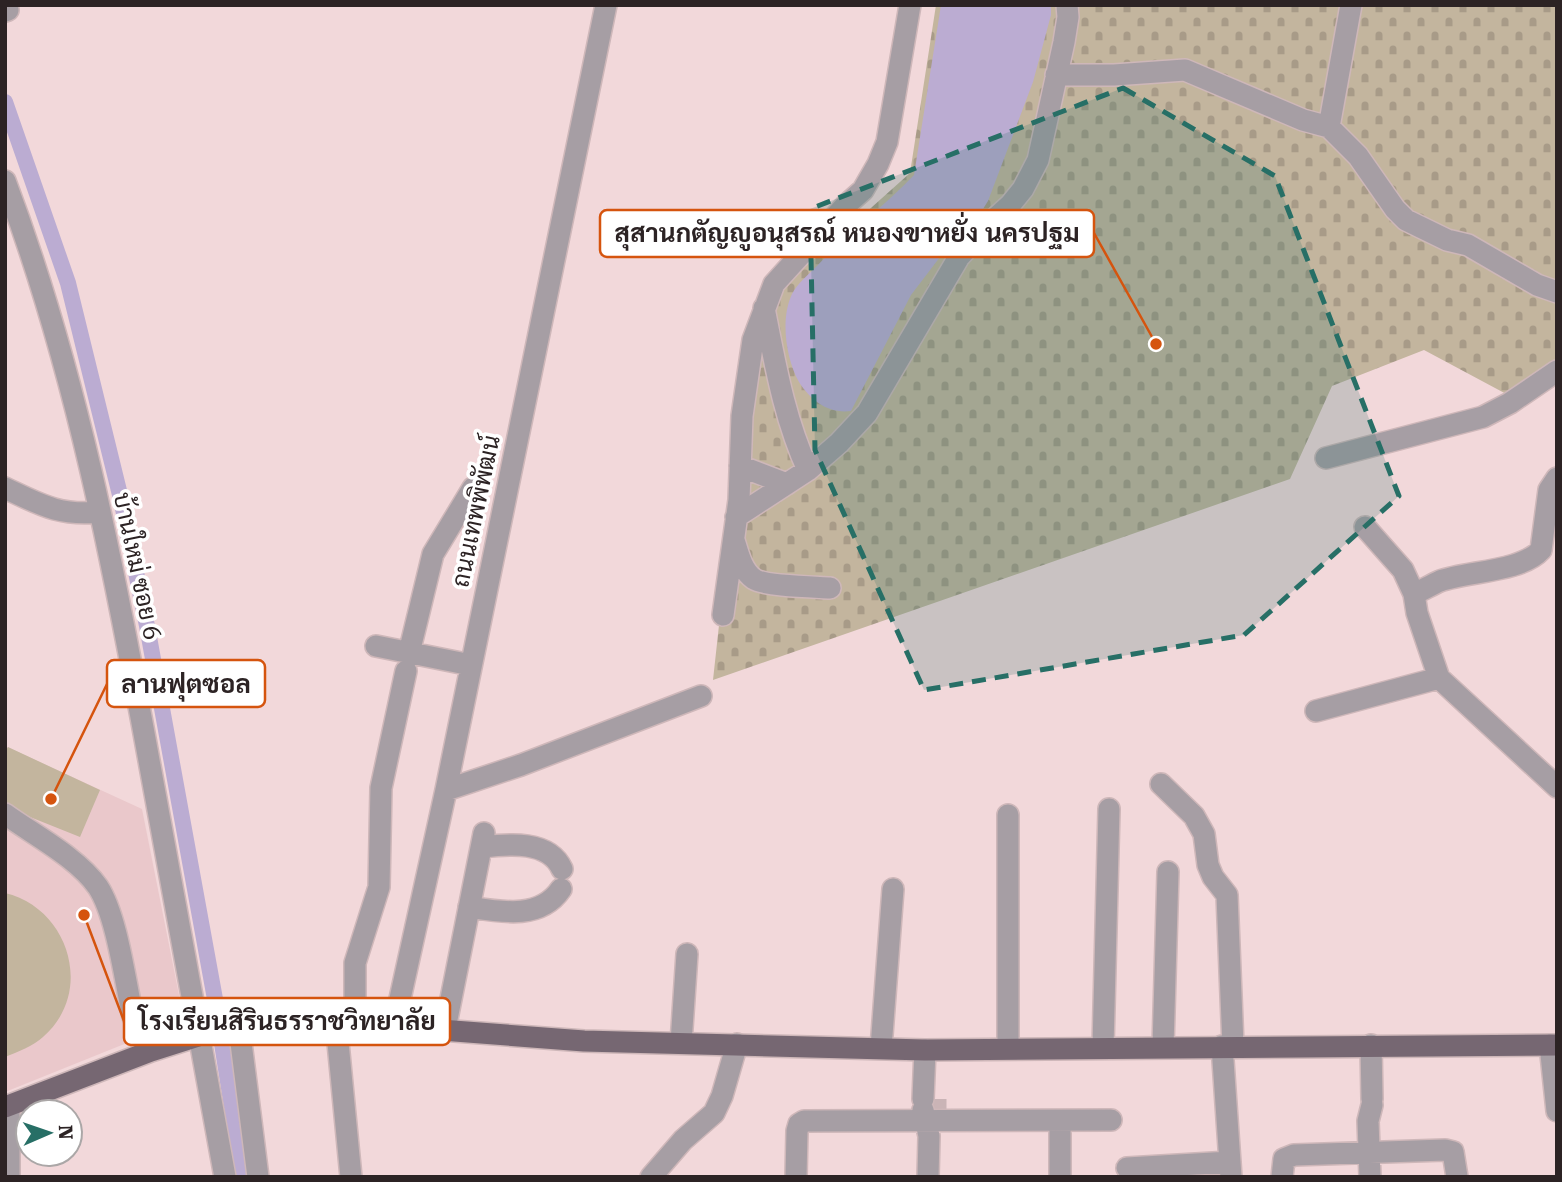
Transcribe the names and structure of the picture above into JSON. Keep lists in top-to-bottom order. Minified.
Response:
{"streets":{"street":["ถนนเทพพิพัฒน์","บ้านใหม่ ซอย 6"]},"places":["สุสานกตัญญูอนุสรณ์ หนองขาหยั่ง นครปฐม","ลานฟุตซอล","โรงเรียนสิรินธรราชวิทยาลัย"],"north":"right"}
